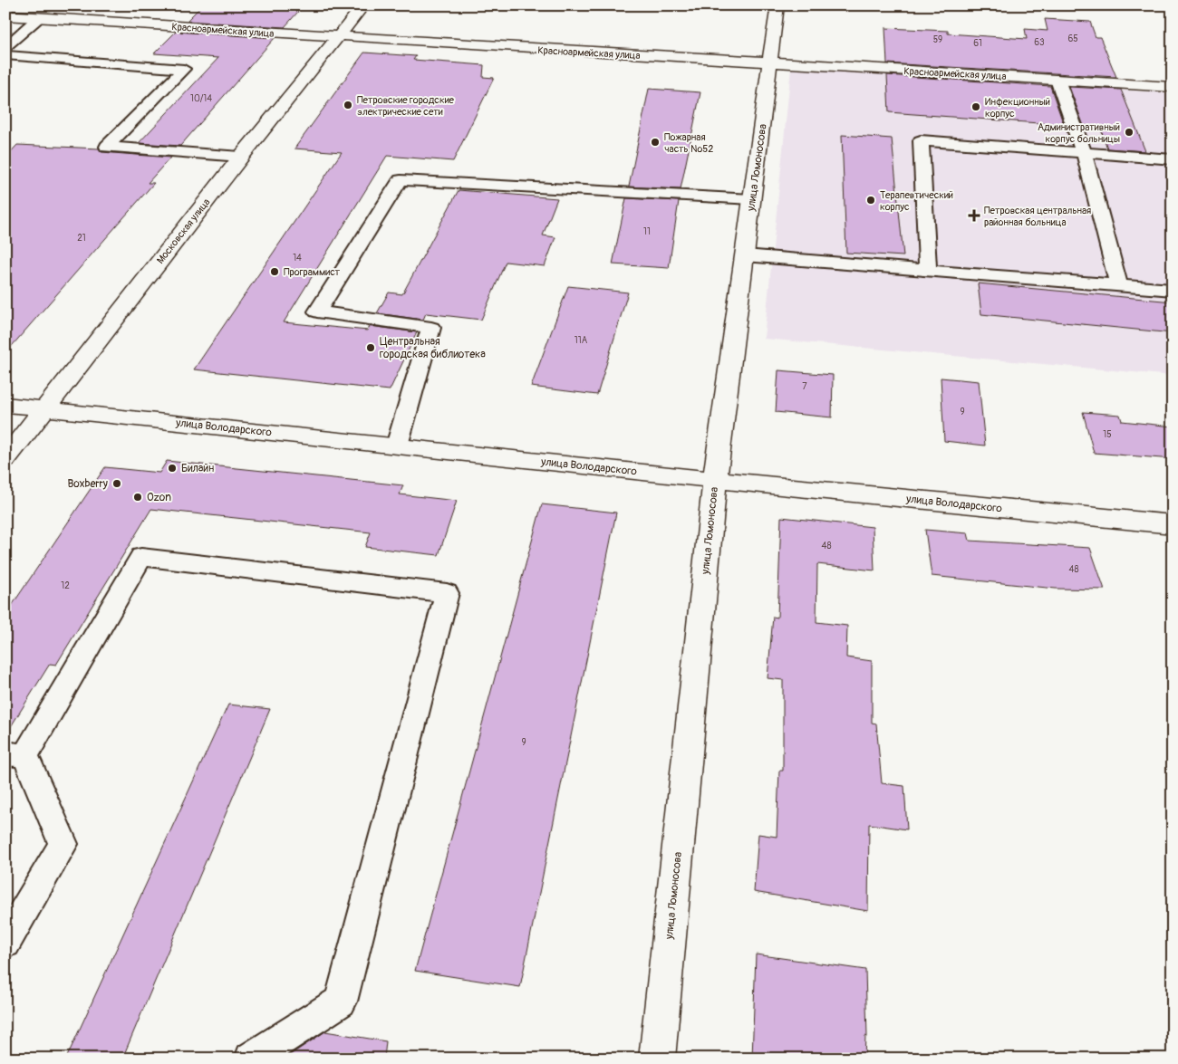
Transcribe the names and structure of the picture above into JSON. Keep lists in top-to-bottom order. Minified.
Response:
{"streets":{"street":["Красноармейская улица","улица Ломоносова","Московская улица","улица Володарского"]},"crossings":[["Красноармейская улица","улица Ломоносова"],["Красноармейская улица","Московская улица"],["улица Ломоносова","улица Володарского"],["Московская улица","улица Володарского"]],"places":{"other":["Петровские городские электрические сети","Инфекционный корпус","Административный корпус больницы","Пожарная часть №52","Терапевтический корпус","Программист","Центральная городская библиотека","Билайн","Boxberry","Ozon"],"health":["Петровская центральная районная больница"]},"house_numbers":["65","59","63","61","10/14","11","21","14","11А","7","9","15","48","48","12","9"]}
